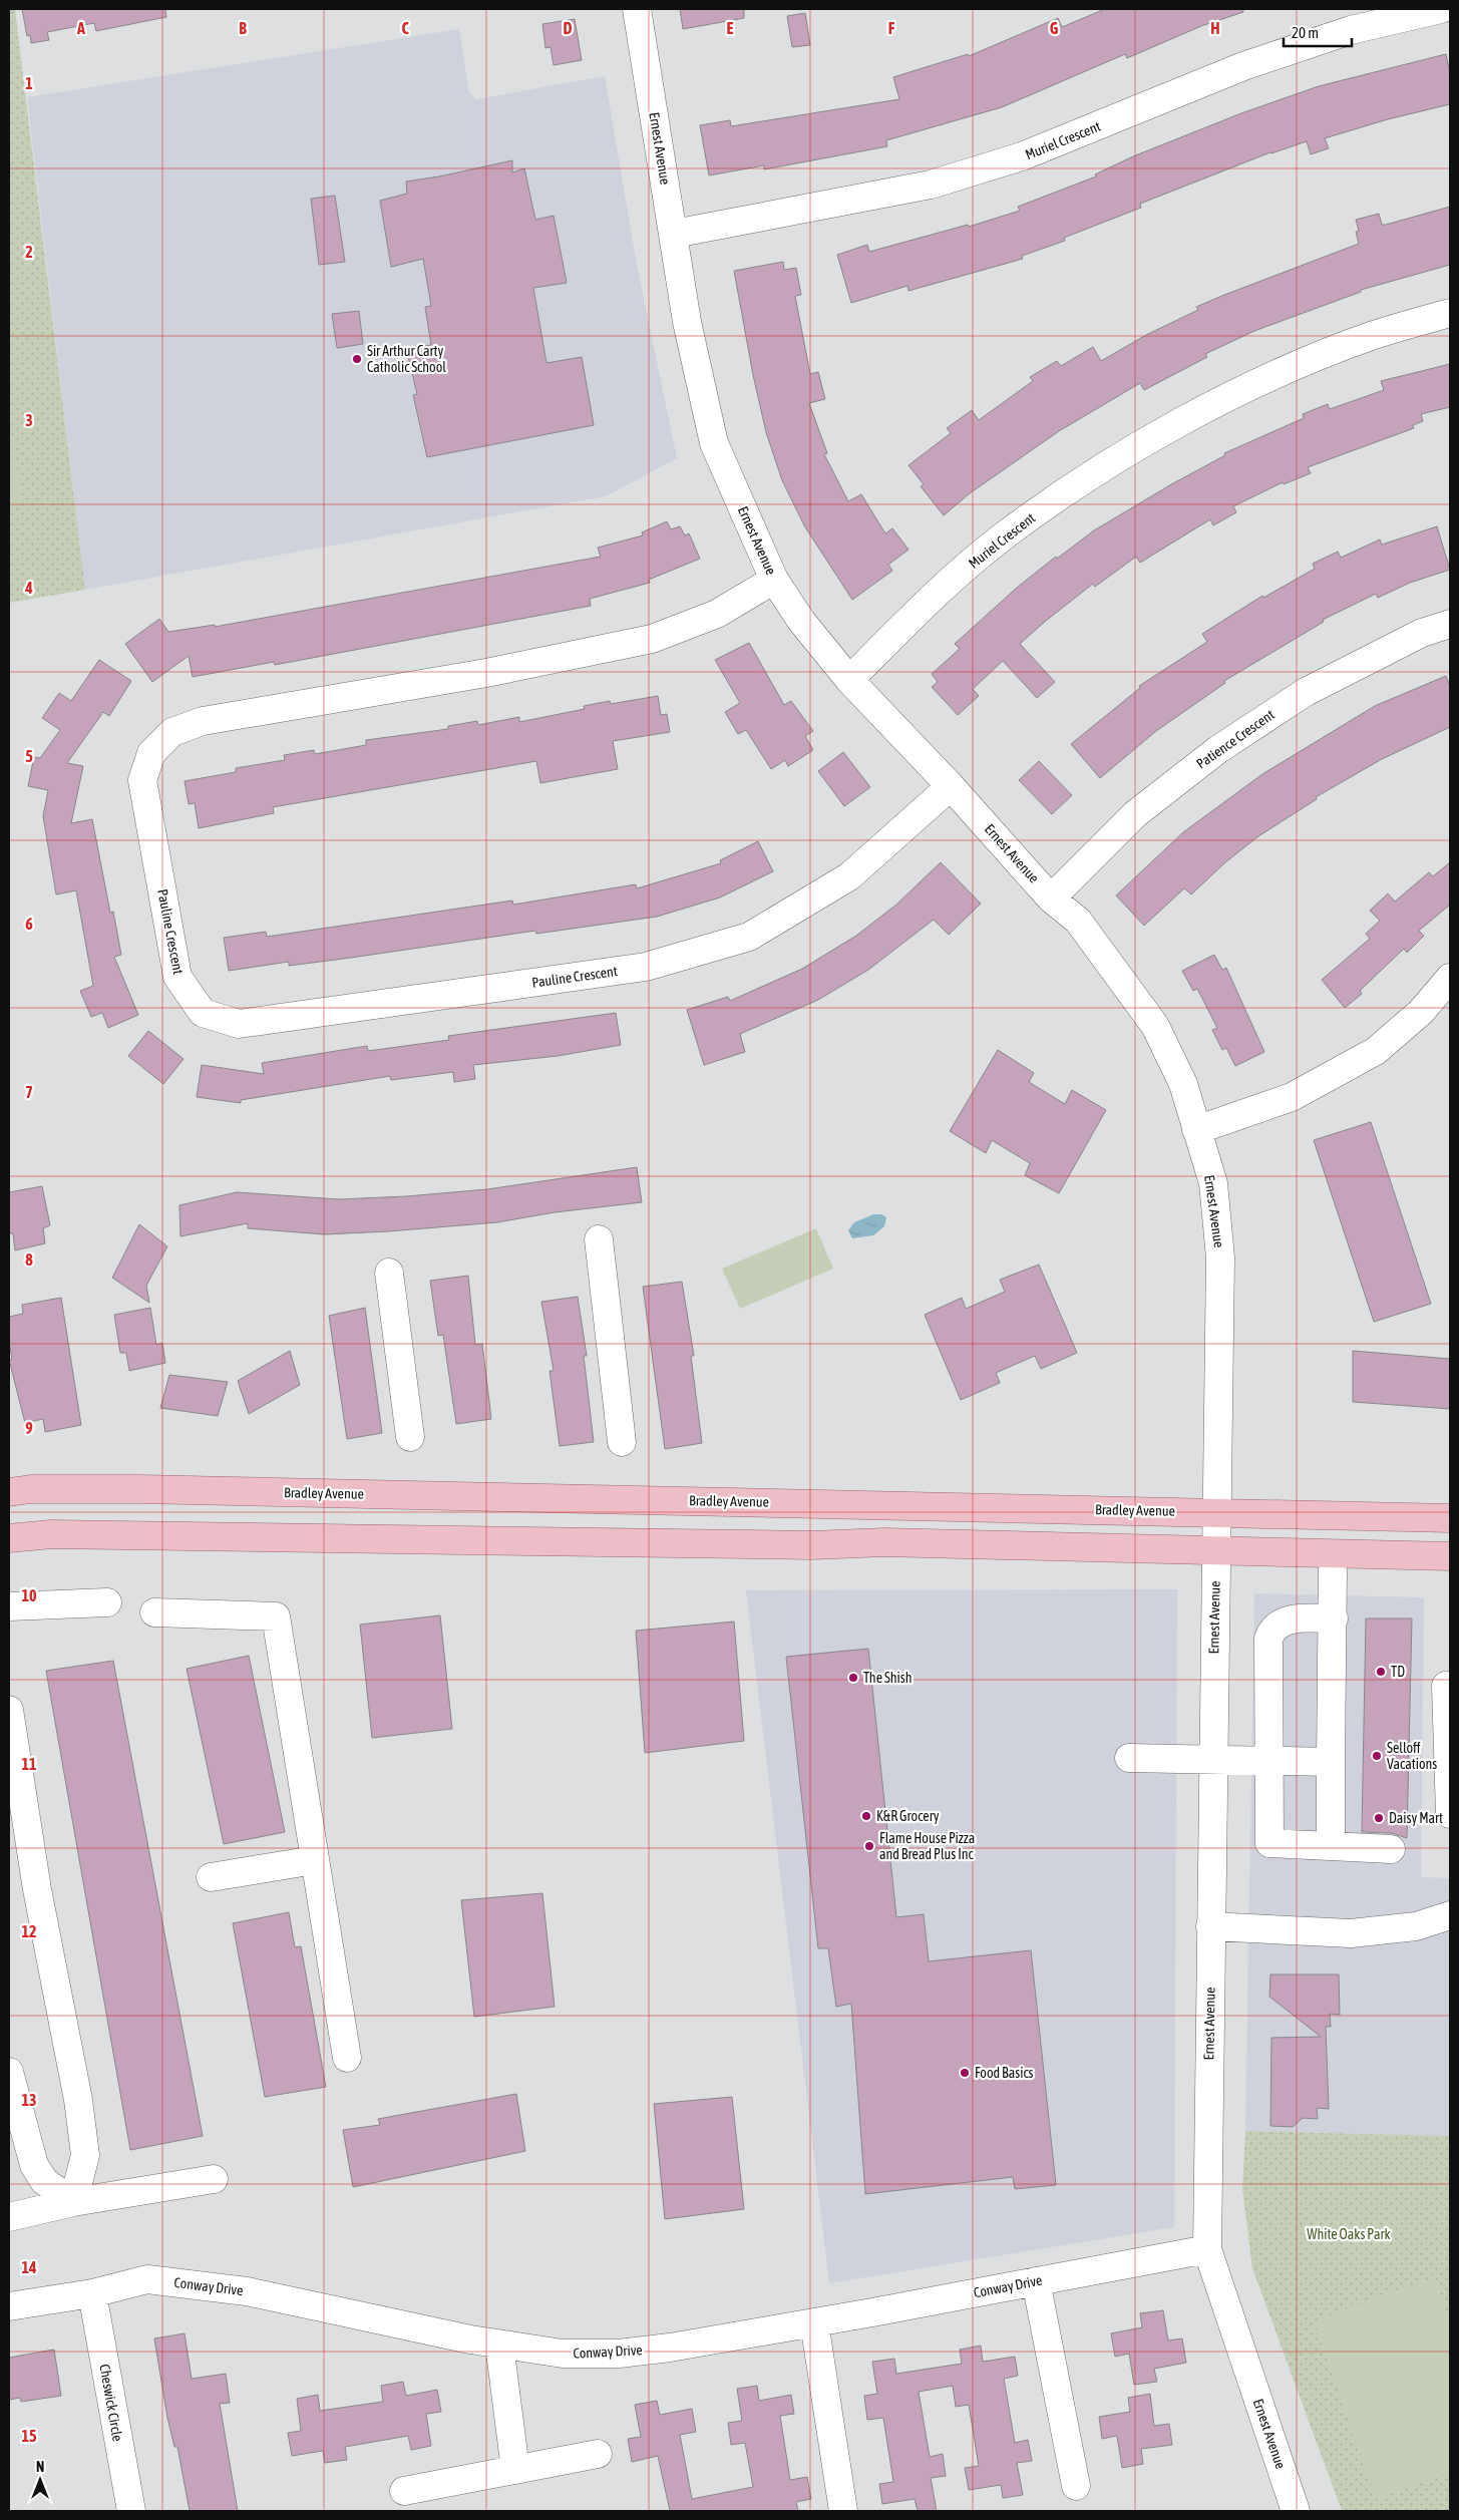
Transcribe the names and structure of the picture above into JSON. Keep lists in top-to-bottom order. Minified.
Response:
{"streets":{"main road":["Bradley Avenue"],"street":["Muriel Crescent","Ernest Avenue","Patience Crescent","Pauline Crescent","Conway Drive","Cheswick Circle"]},"crossings":[["Muriel Crescent","Ernest Avenue"],["Ernest Avenue","Patience Crescent"],["Ernest Avenue","Pauline Crescent"],["Ernest Avenue","Bradley Avenue"],["Ernest Avenue","Conway Drive"],["Conway Drive","Cheswick Circle"]],"parks":["White Oaks Park"],"places":["Sir Arthur Carty Catholic School","TD","The Shish","Selloff Vacations","K&R Grocery","Daisy Mart","Flame House Pizza and Bread Plus Inc","Food Basics"],"scale_bar":"20 m","north":"top","grid":{"columns":["A","B","C","D","E","F","G","H"],"rows":["1","2","3","4","5","6","7","8","9","10","11","12","13","14","15"]}}
